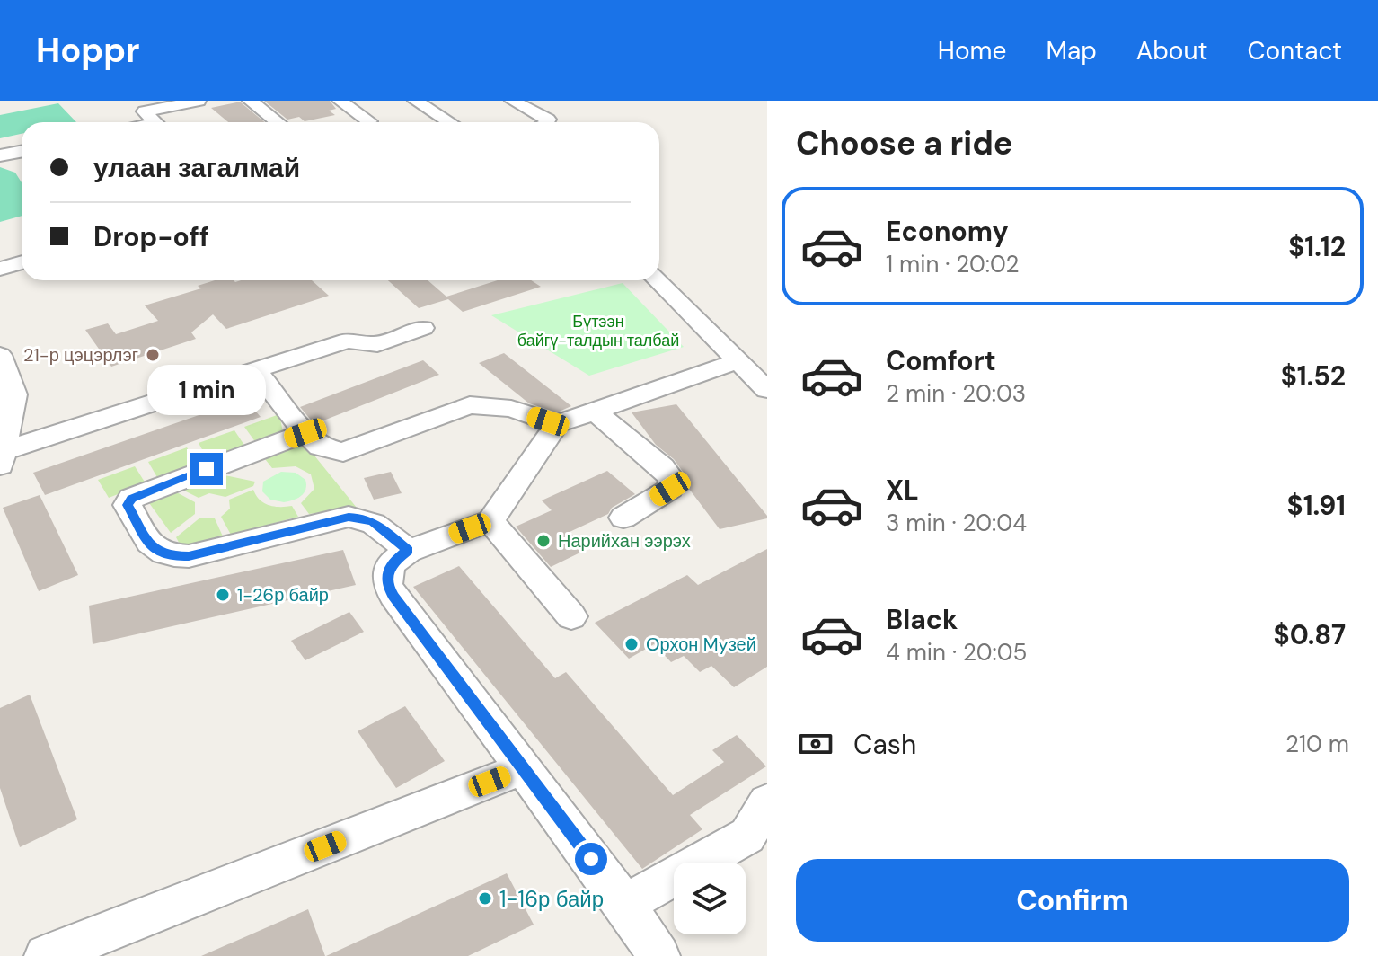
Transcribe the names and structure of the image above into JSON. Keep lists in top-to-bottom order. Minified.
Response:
{"parks":["Бүтээн байгү-талдын талбай"],"places":["21-р цэцэрлэг","Нарийхан ээрэх","1-26р байр","Орхон Myзей","1-16р байр"],"page":{"header":"Hoppr","nav":["Home","Map","About","Contact"],"heading":"Choose a ride","banner":["улаан загалмай","Drop-off"],"list":[{"name":"Economy","note":"1 min · 20:02","value":"$1.12"},{"name":"Comfort","note":"2 min · 20:03","value":"$1.52"},{"name":"XL","note":"3 min · 20:04","value":"$1.91"},{"name":"Black","note":"4 min · 20:05","value":"$0.87"}],"bubble":"1 min","pay":["Cash","210 m"],"buttons":"Confirm"}}
